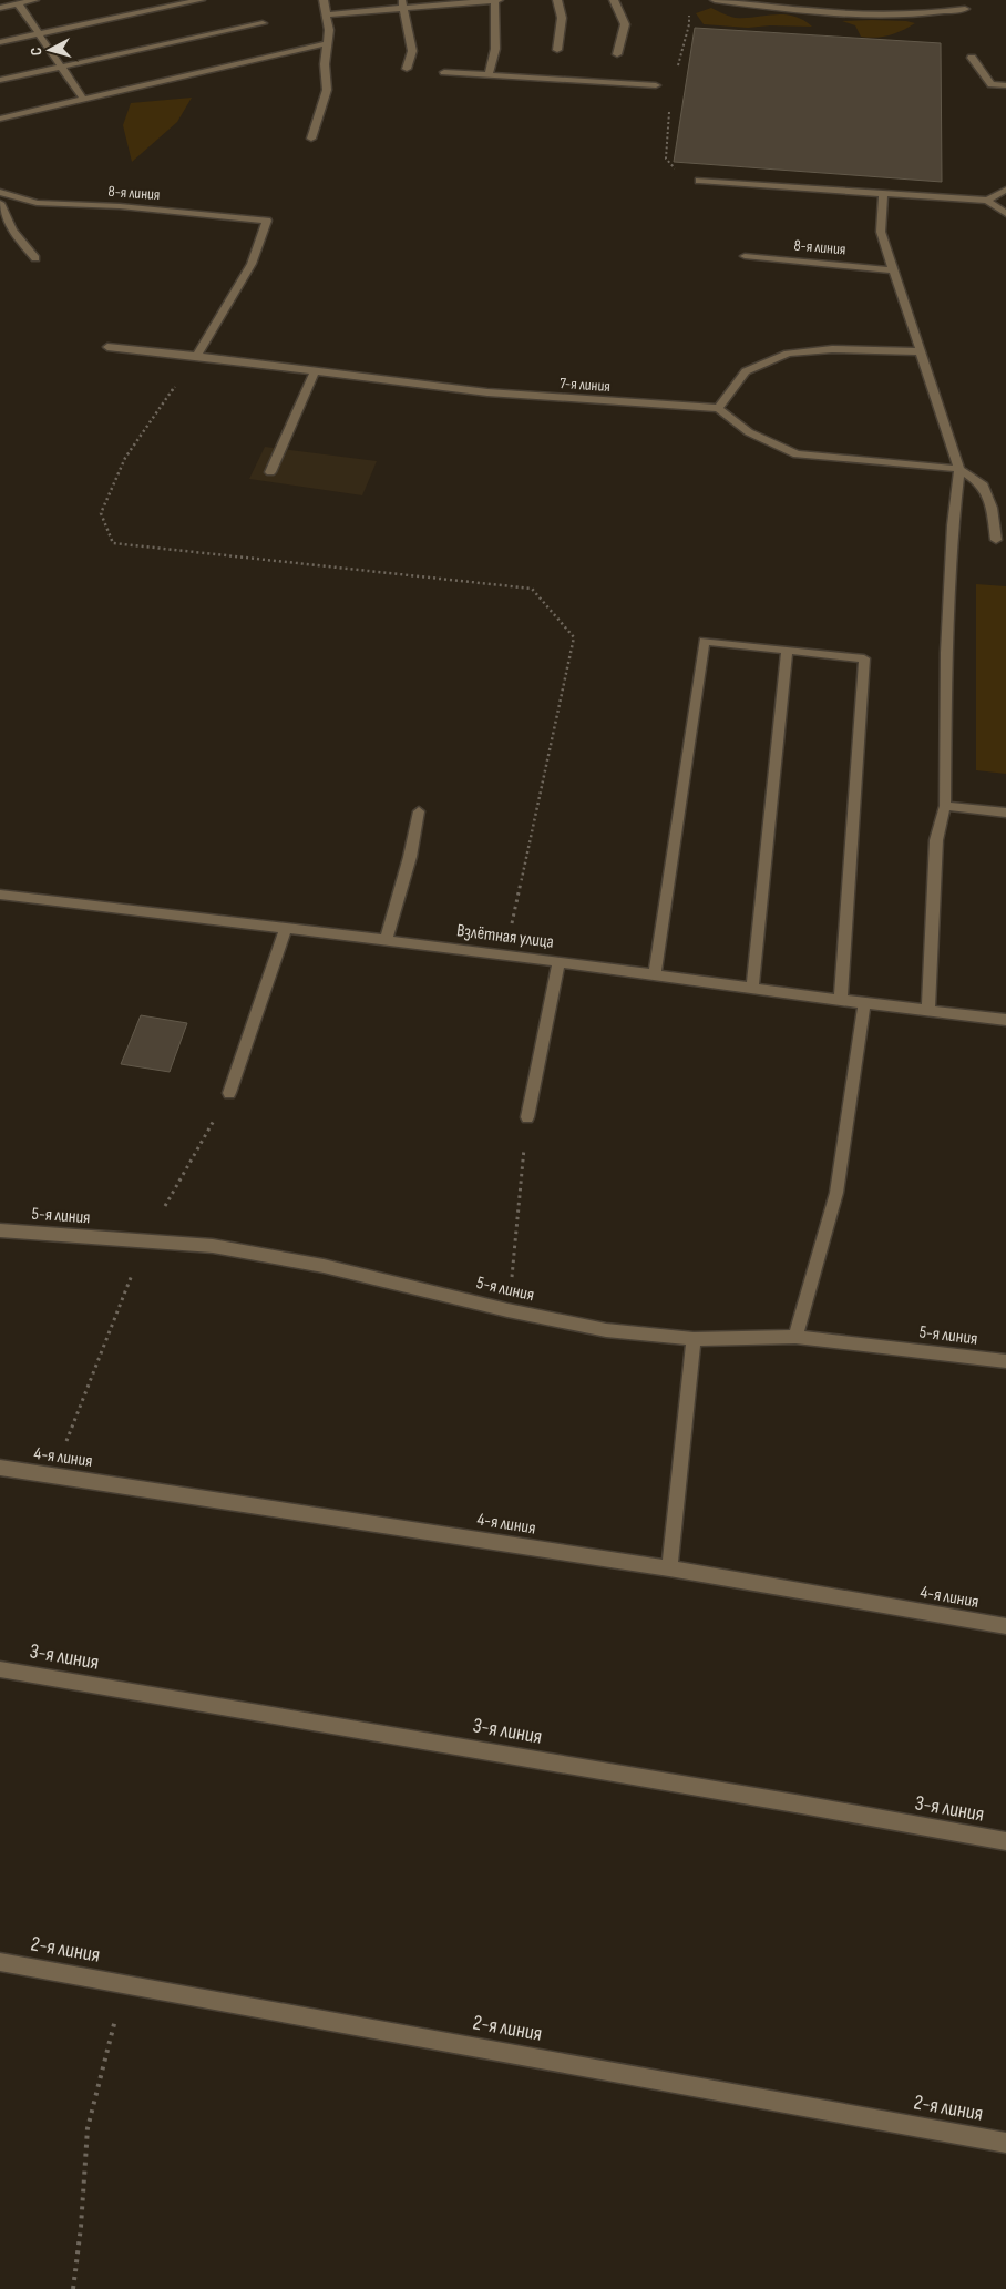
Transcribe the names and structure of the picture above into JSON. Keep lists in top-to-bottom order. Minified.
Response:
{"streets":{"street":["8-я линия","7-я линия","Взлётная улица","5-я линия","4-я линия","3-я линия","2-я линия"]},"crossings":[["8-я линия","7-я линия"]],"north":"left"}
